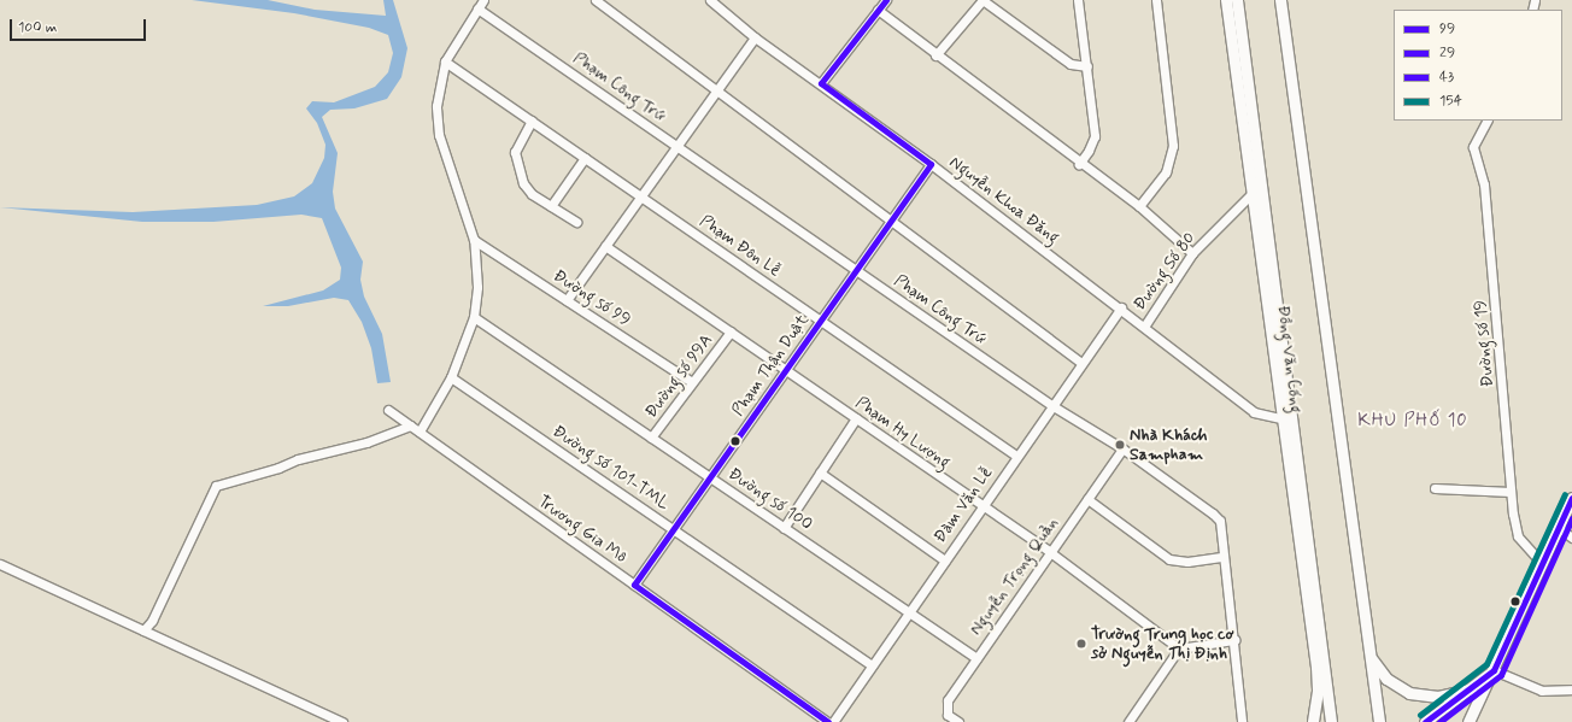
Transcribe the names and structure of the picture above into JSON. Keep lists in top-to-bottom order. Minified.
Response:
{"streets":{"main road":["Đồng Văn Cống"],"street":["Phạm Công Trứ","Nguyễn Khoa Đăng","Phạm Đôn Lễ","Đường Số 80","Đường số 99","Đường số 19","Phạm Thận Duật","Đường số 99A","Phạm Hy Lượng","Đường số 101-TML","Đường số 100","Đàm Văn Lễ","Trương Gia Mô","Nguyễn Trọng Quản"]},"crossings":[["Phạm Công Trứ","Phạm Thận Duật"],["Phạm Công Trứ","Đàm Văn Lễ"],["Phạm Công Trứ","Nguyễn Trọng Quản"],["Nguyễn Khoa Đăng","Đường Số 80"],["Nguyễn Khoa Đăng","Đồng Văn Cống"],["Nguyễn Khoa Đăng","Phạm Thận Duật"],["Nguyễn Khoa Đăng","Đàm Văn Lễ"],["Phạm Đôn Lễ","Phạm Thận Duật"],["Phạm Đôn Lễ","Đàm Văn Lễ"],["Đường Số 80","Đồng Văn Cống"],["Đường số 99","Đường số 99A"],["Phạm Thận Duật","Phạm Hy Lượng"],["Phạm Thận Duật","Đường số 101-TML"],["Phạm Thận Duật","Đường số 100"],["Phạm Thận Duật","Trương Gia Mô"],["Đường số 99A","Phạm Hy Lượng"],["Đường số 99A","Đường số 100"],["Phạm Hy Lượng","Đàm Văn Lễ"],["Phạm Hy Lượng","Nguyễn Trọng Quản"],["Đường số 101-TML","Đàm Văn Lễ"],["Đường số 100","Đàm Văn Lễ"],["Đường số 100","Nguyễn Trọng Quản"]],"districts":["KHU PHỐ 10"],"places":["Nhà Khách Sampham","Trường Trung học cơ sở Nguyễn Thị Định"],"lines":["transit line 99","transit line 154","transit line 29","transit line 43"],"legend":["99","29","43","154"],"scale_bar":"100 m"}
